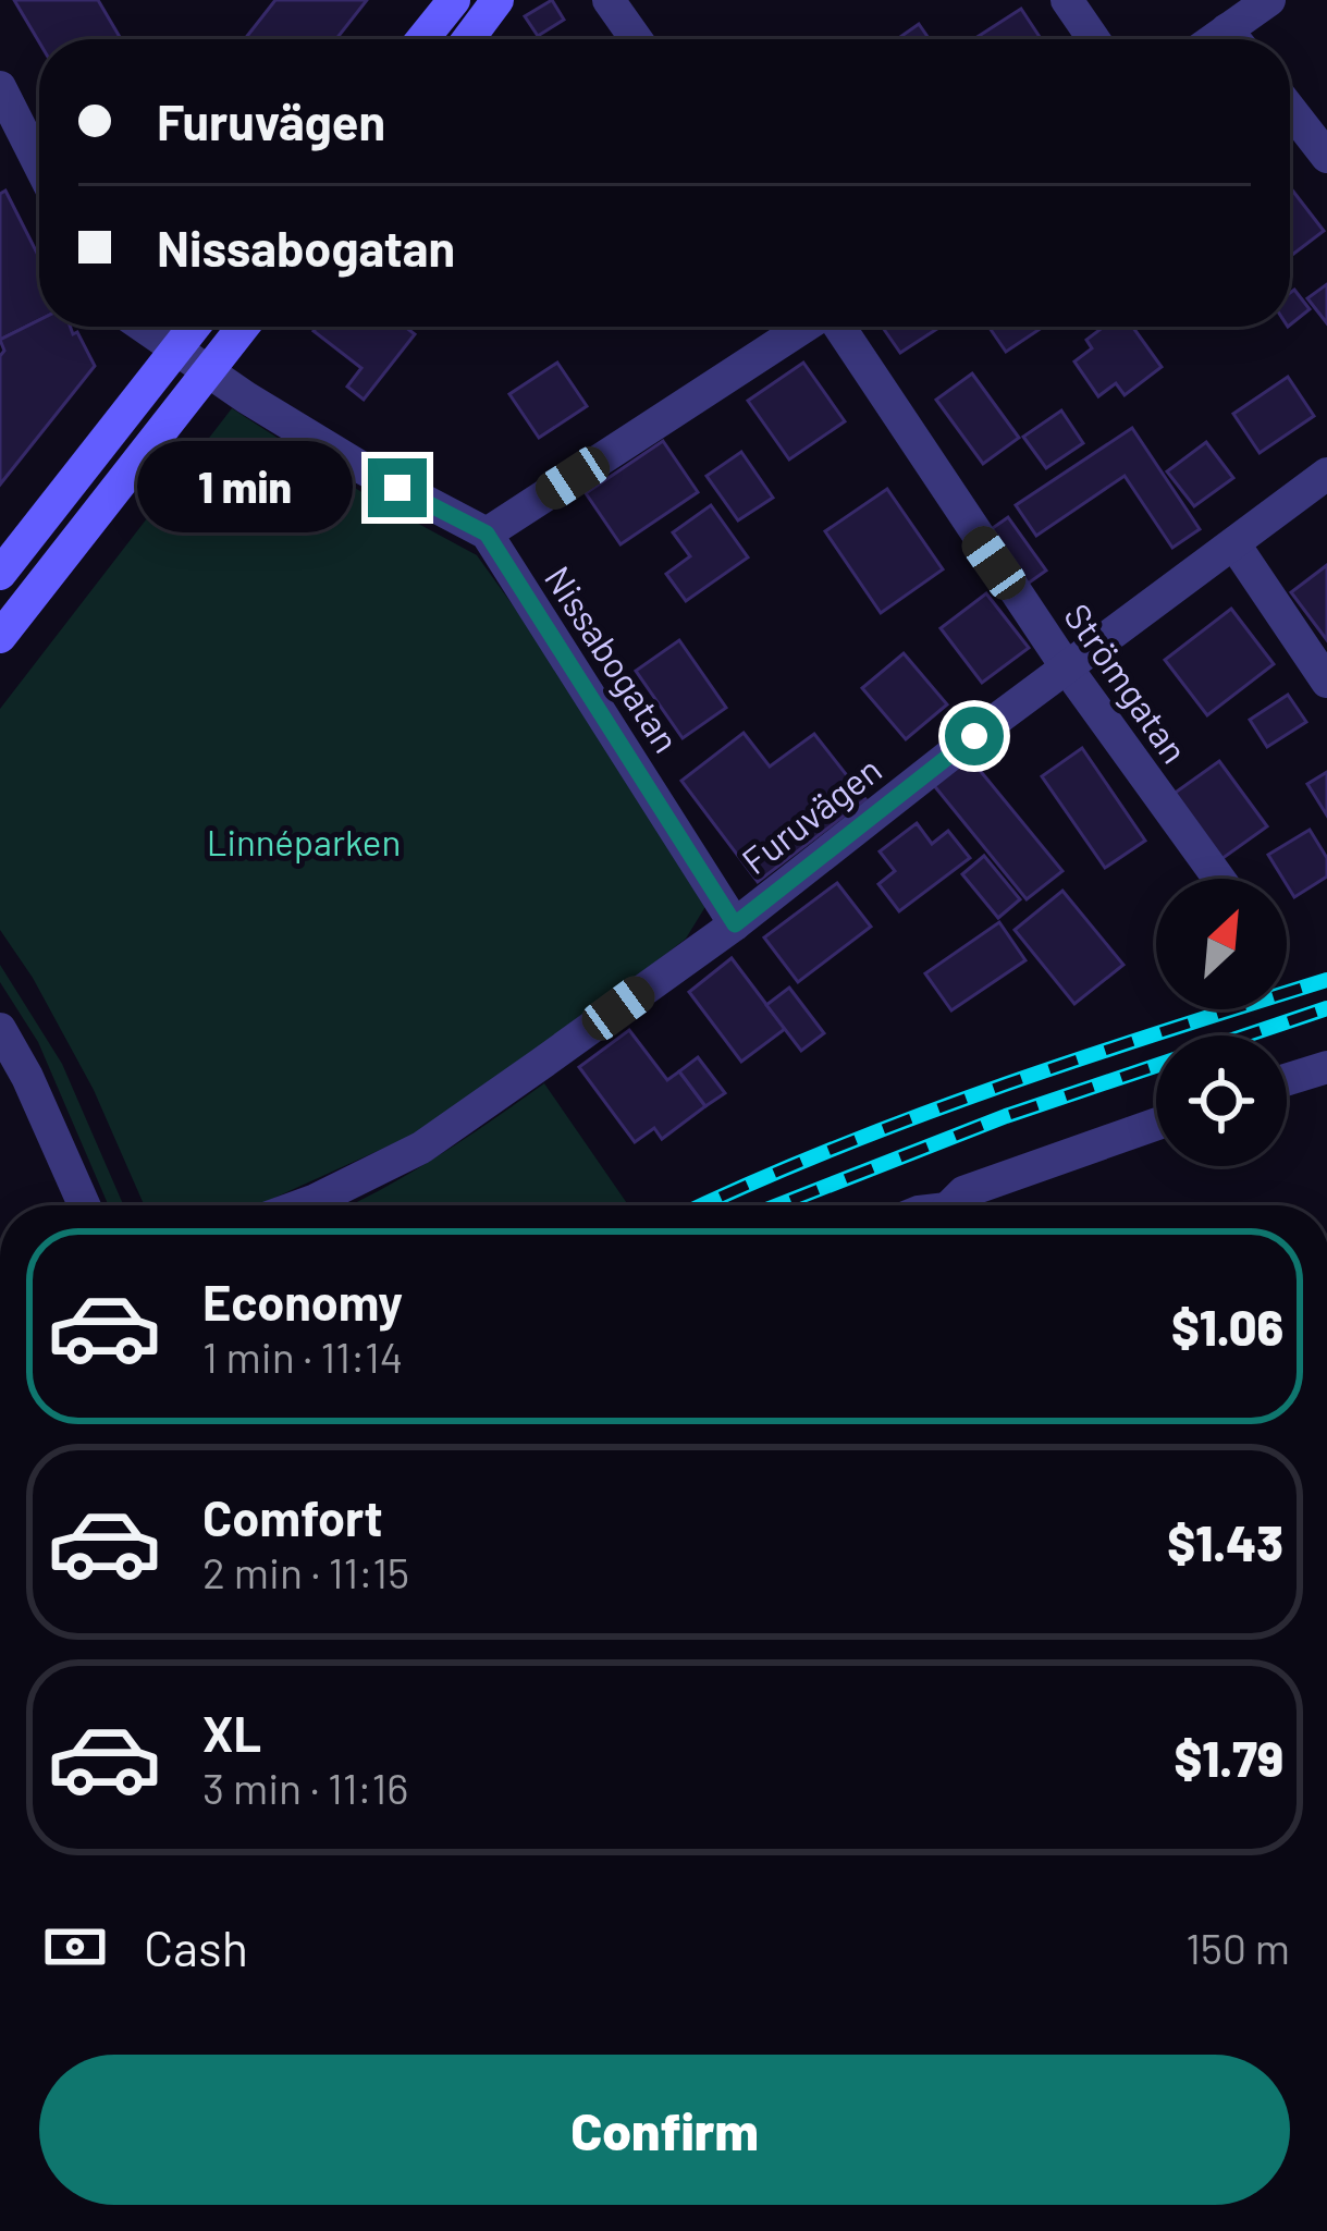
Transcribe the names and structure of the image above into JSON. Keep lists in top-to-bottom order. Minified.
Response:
{"streets":{"street":["Nissabogatan","Strömgatan","Furuvägen"]},"crossings":[["Nissabogatan","Furuvägen"],["Strömgatan","Furuvägen"]],"parks":["Linnéparken"],"north":"top right","page":{"banner":["Furuvägen","Nissabogatan"],"bubble":"1 min","list":[{"name":"Economy","note":"1 min · 11:14","value":"$1.06"},{"name":"Comfort","note":"2 min · 11:15","value":"$1.43"},{"name":"XL","note":"3 min · 11:16","value":"$1.79"}],"pay":["Cash","150 m"],"buttons":"Confirm"}}
